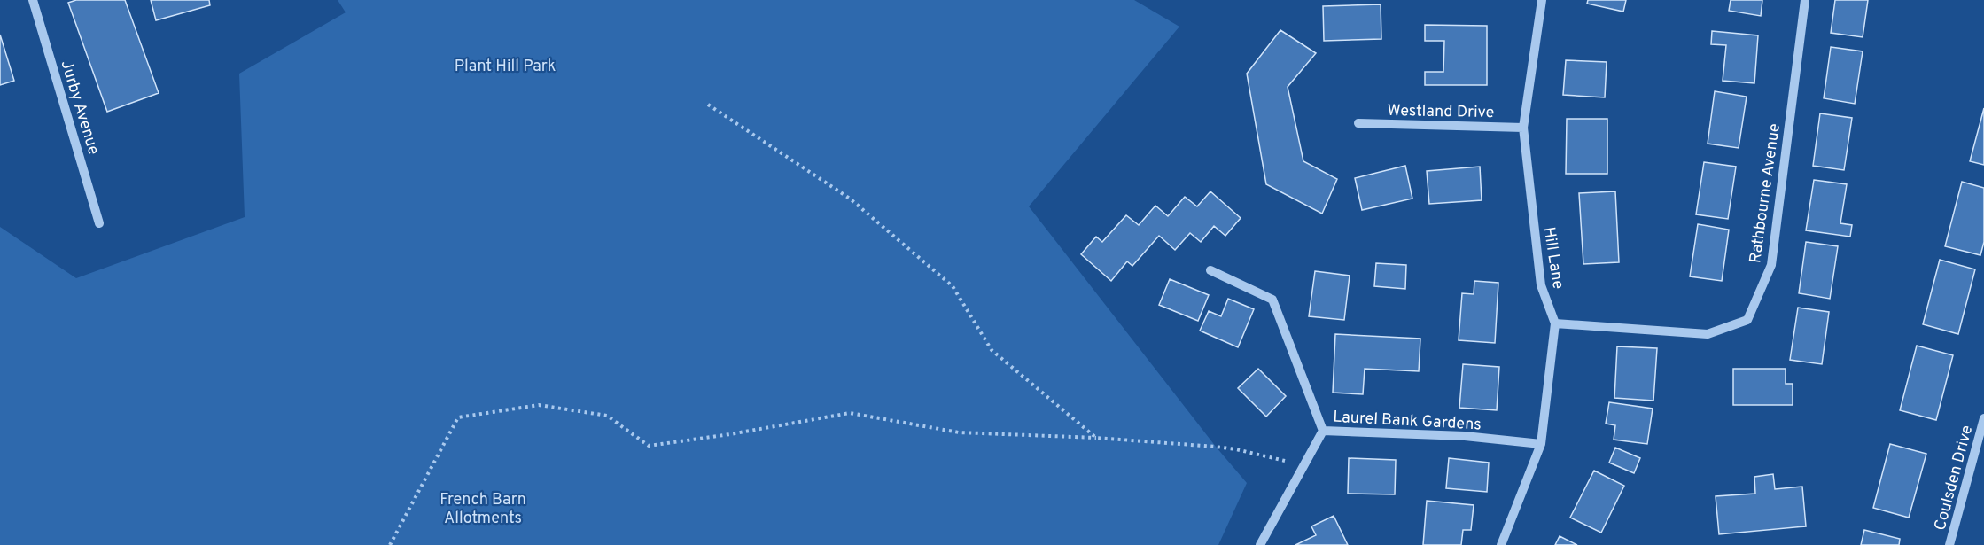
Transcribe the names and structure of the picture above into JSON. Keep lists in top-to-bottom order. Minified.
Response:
{"streets":{"street":["Jurby Avenue","Westland Drive","Rathbourne Avenue","Hill Lane","Laurel Bank Gardens","Coulsden Drive"]},"crossings":[["Westland Drive","Hill Lane"],["Rathbourne Avenue","Hill Lane"],["Hill Lane","Laurel Bank Gardens"]],"parks":["Plant Hill Park","French Barn Allotments"]}
